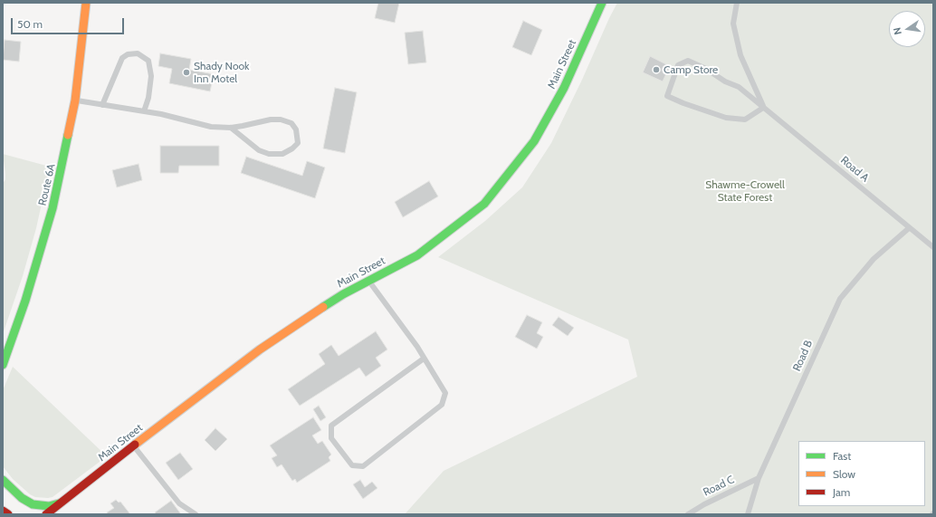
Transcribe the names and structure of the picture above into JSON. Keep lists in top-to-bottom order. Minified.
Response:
{"streets":{"main road":["Main Street","Route 6A"],"lane":["Road A","Road B","Road C"]},"crossings":[["Road A","Road B"],["Road B","Road C"]],"parks":["Shawme-Crowell State Forest"],"places":["Camp Store","Shady Nook Inn Motel"],"legend":["Fast","Slow","Jam"],"scale_bar":"50 m","north":"left"}
